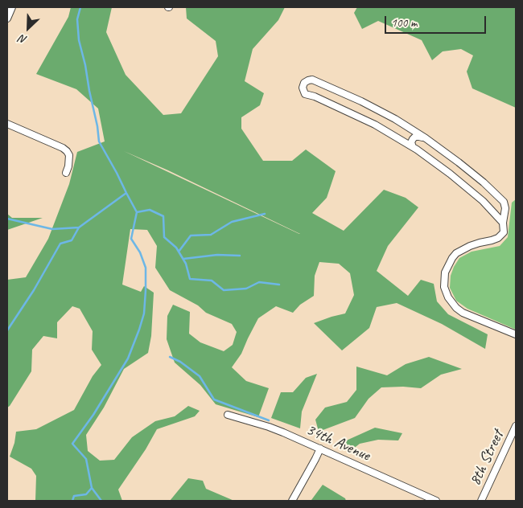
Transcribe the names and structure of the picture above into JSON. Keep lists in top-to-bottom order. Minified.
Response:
{"streets":{"street":["34th Avenue","8th Street"]},"scale_bar":"100 m","north":"bottom left"}
